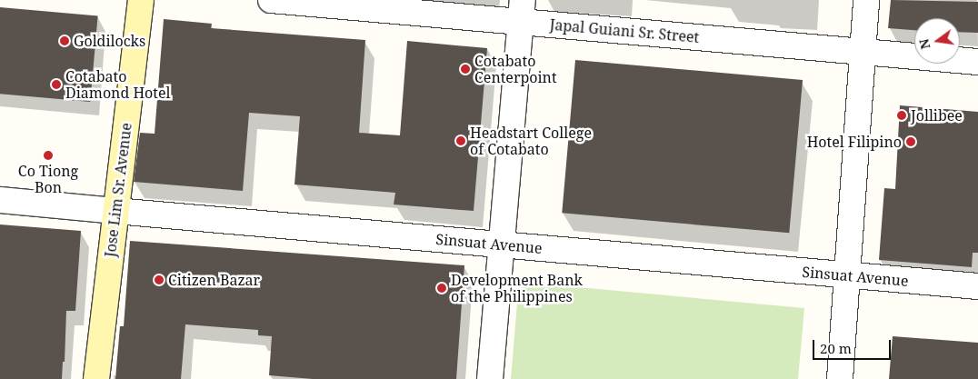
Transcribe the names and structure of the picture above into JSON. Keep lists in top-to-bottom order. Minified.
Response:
{"streets":{"main road":["Jose Lim Sr. Avenue"],"street":["Japal Guiani Sr. Street","Sinsuat Avenue"]},"crossings":[["Jose Lim Sr. Avenue","Sinsuat Avenue"]],"places":["Goldilocks","Cotabato Centerpoint","Cotabato Diamond Hotel","Jollibee","Headstart College of Cotabato","Hotel Filipino","Co Tiong Bon","Citizen Bazar","Development Bank of the Philippines"],"scale_bar":"20 m","north":"left"}
